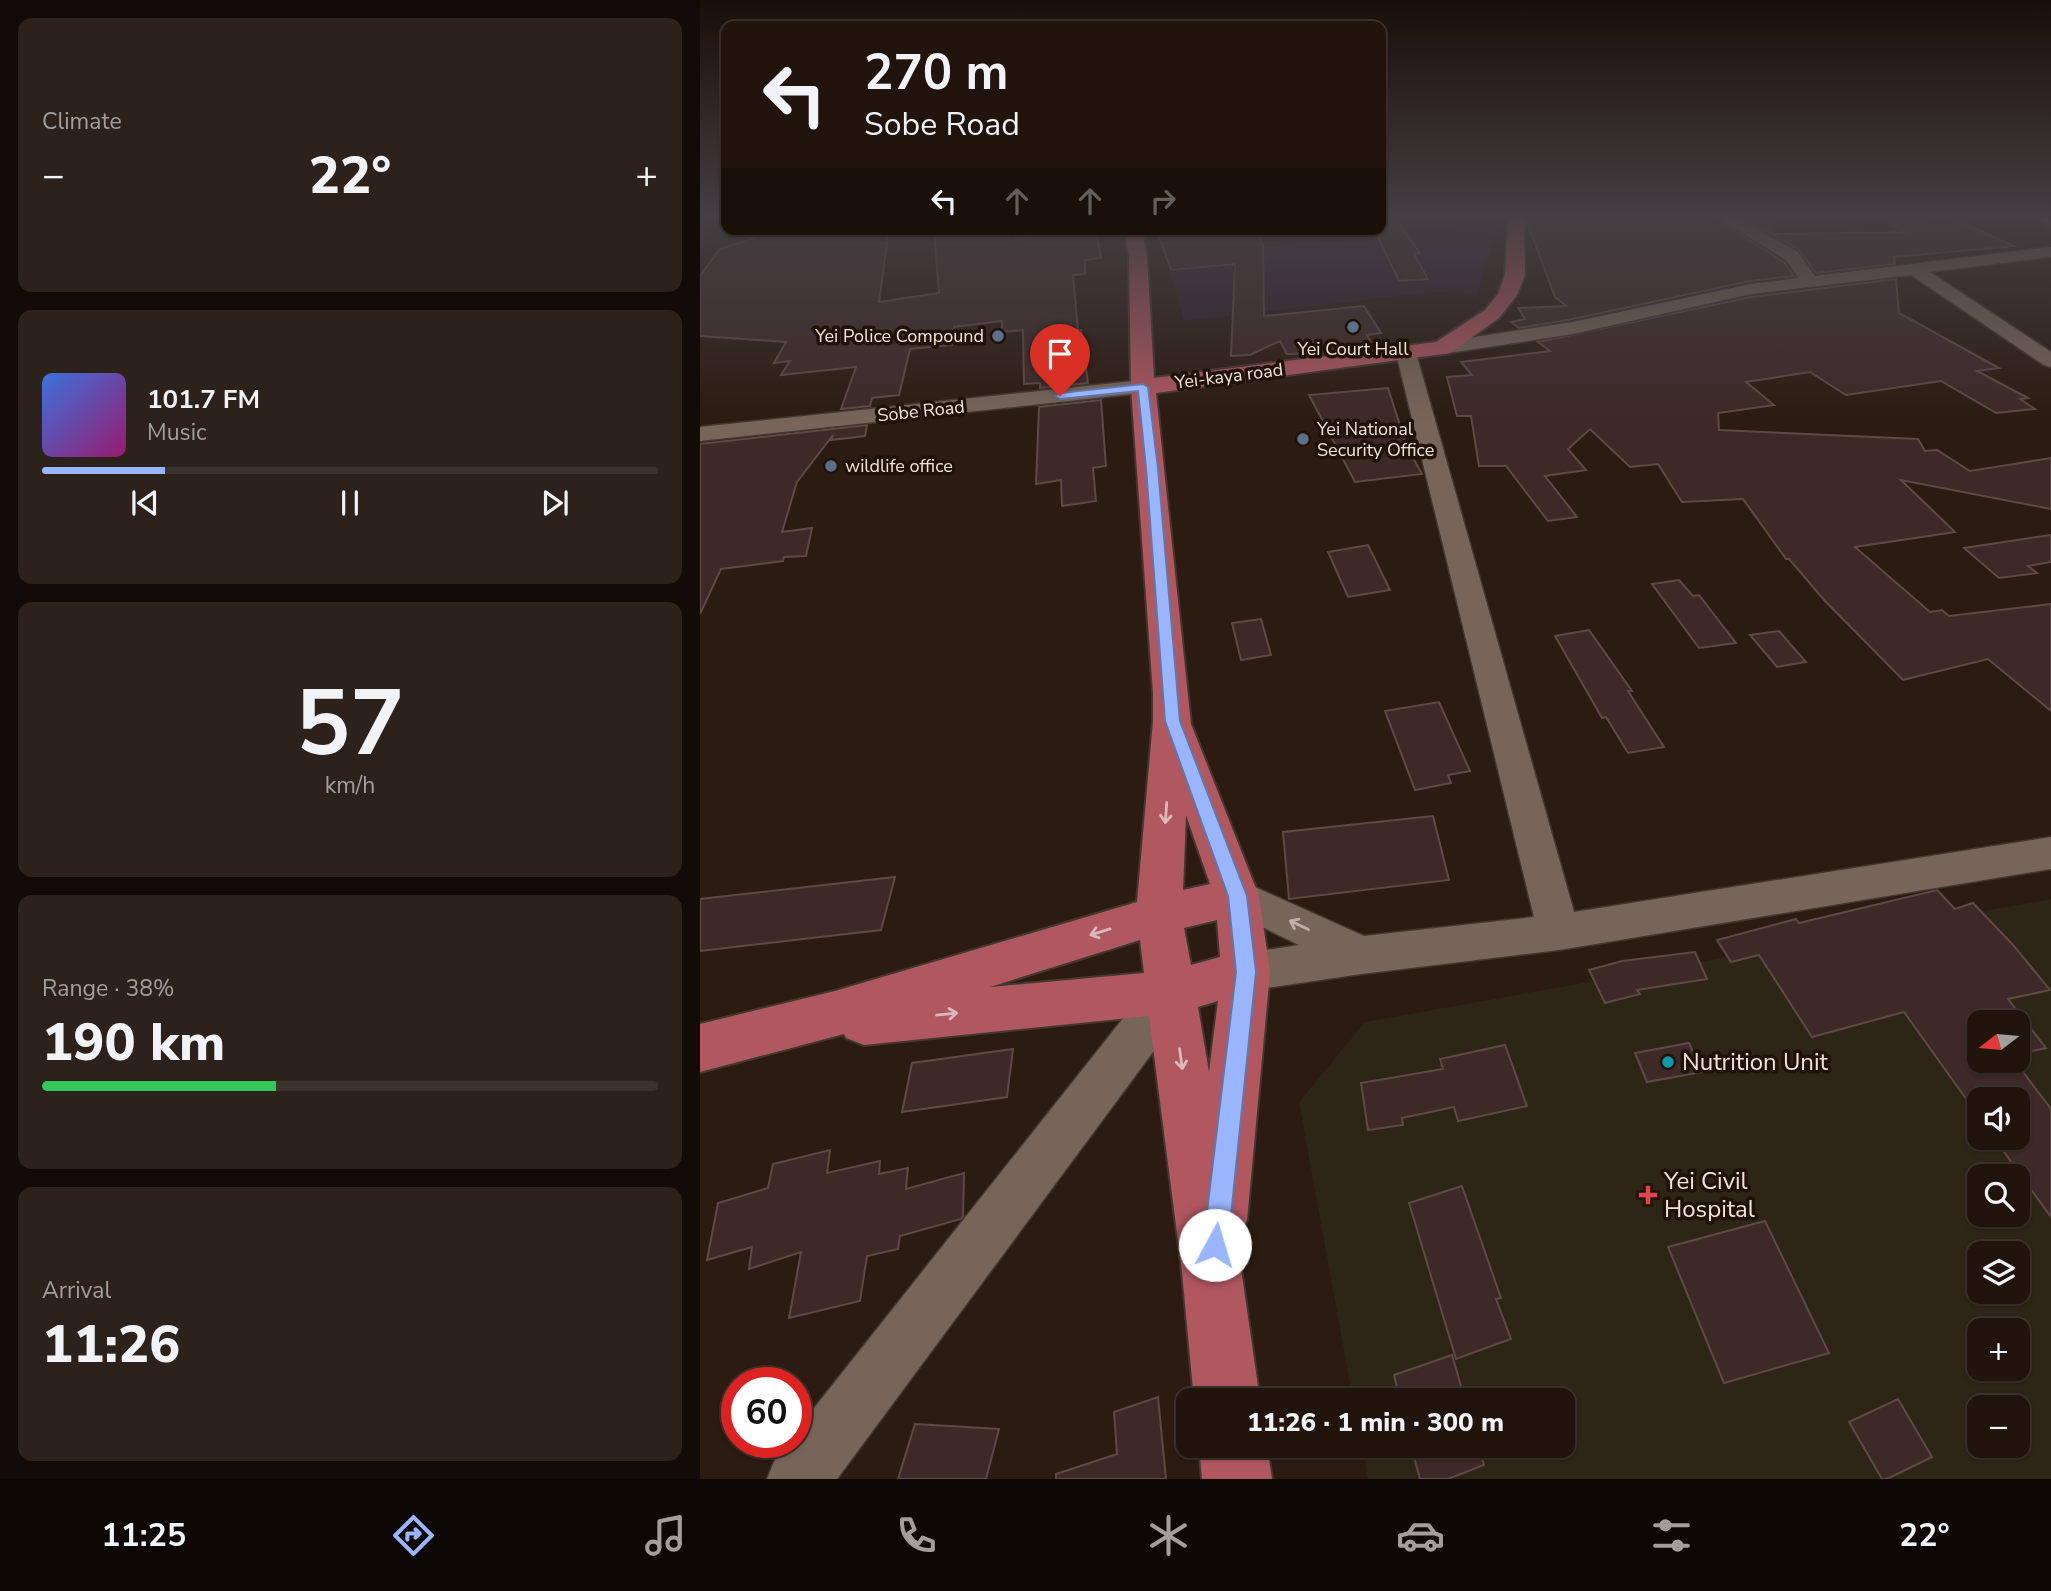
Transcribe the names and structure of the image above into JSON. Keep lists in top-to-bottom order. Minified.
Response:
{"streets":{"main road":["Yei-kaya road"],"street":["Sobe Road"]},"crossings":[["Yei-kaya road","Sobe Road"]],"places":{"other":["Yei Court Hall","Yei Police Compound","Yei National Security Office","wildlife office","Nutrition Unit"],"health":["Yei Civil Hospital"]},"north":"left","page":{"tile":["Climate",["57","km/h"],["Range · 38%","190 km"],["Arrival","11:26"]],"turn":["270 m","Sobe Road"],"heat":["−","22°","+"],"song":["101.7 FM","Music"],"map_buttons":["+","−"],"limit":"60","trip":"11:26 · 1 min · 300 m","tabs":["11:25","22°"]}}
